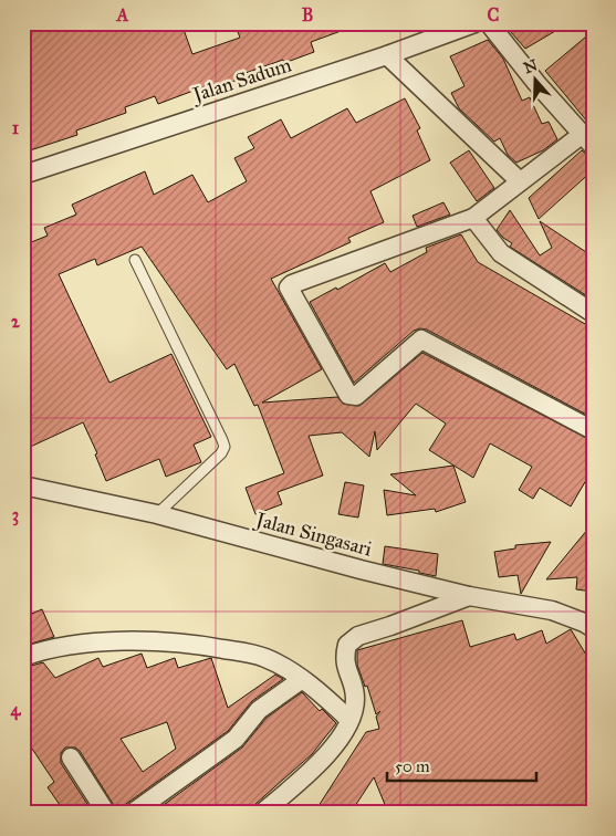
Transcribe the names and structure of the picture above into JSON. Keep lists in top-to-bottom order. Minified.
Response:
{"streets":{"street":["Jalan Sadum","Jalan Singasari"]},"scale_bar":"50 m","north":"top","grid":{"columns":["A","B","C"],"rows":["1","2","3","4"]}}
